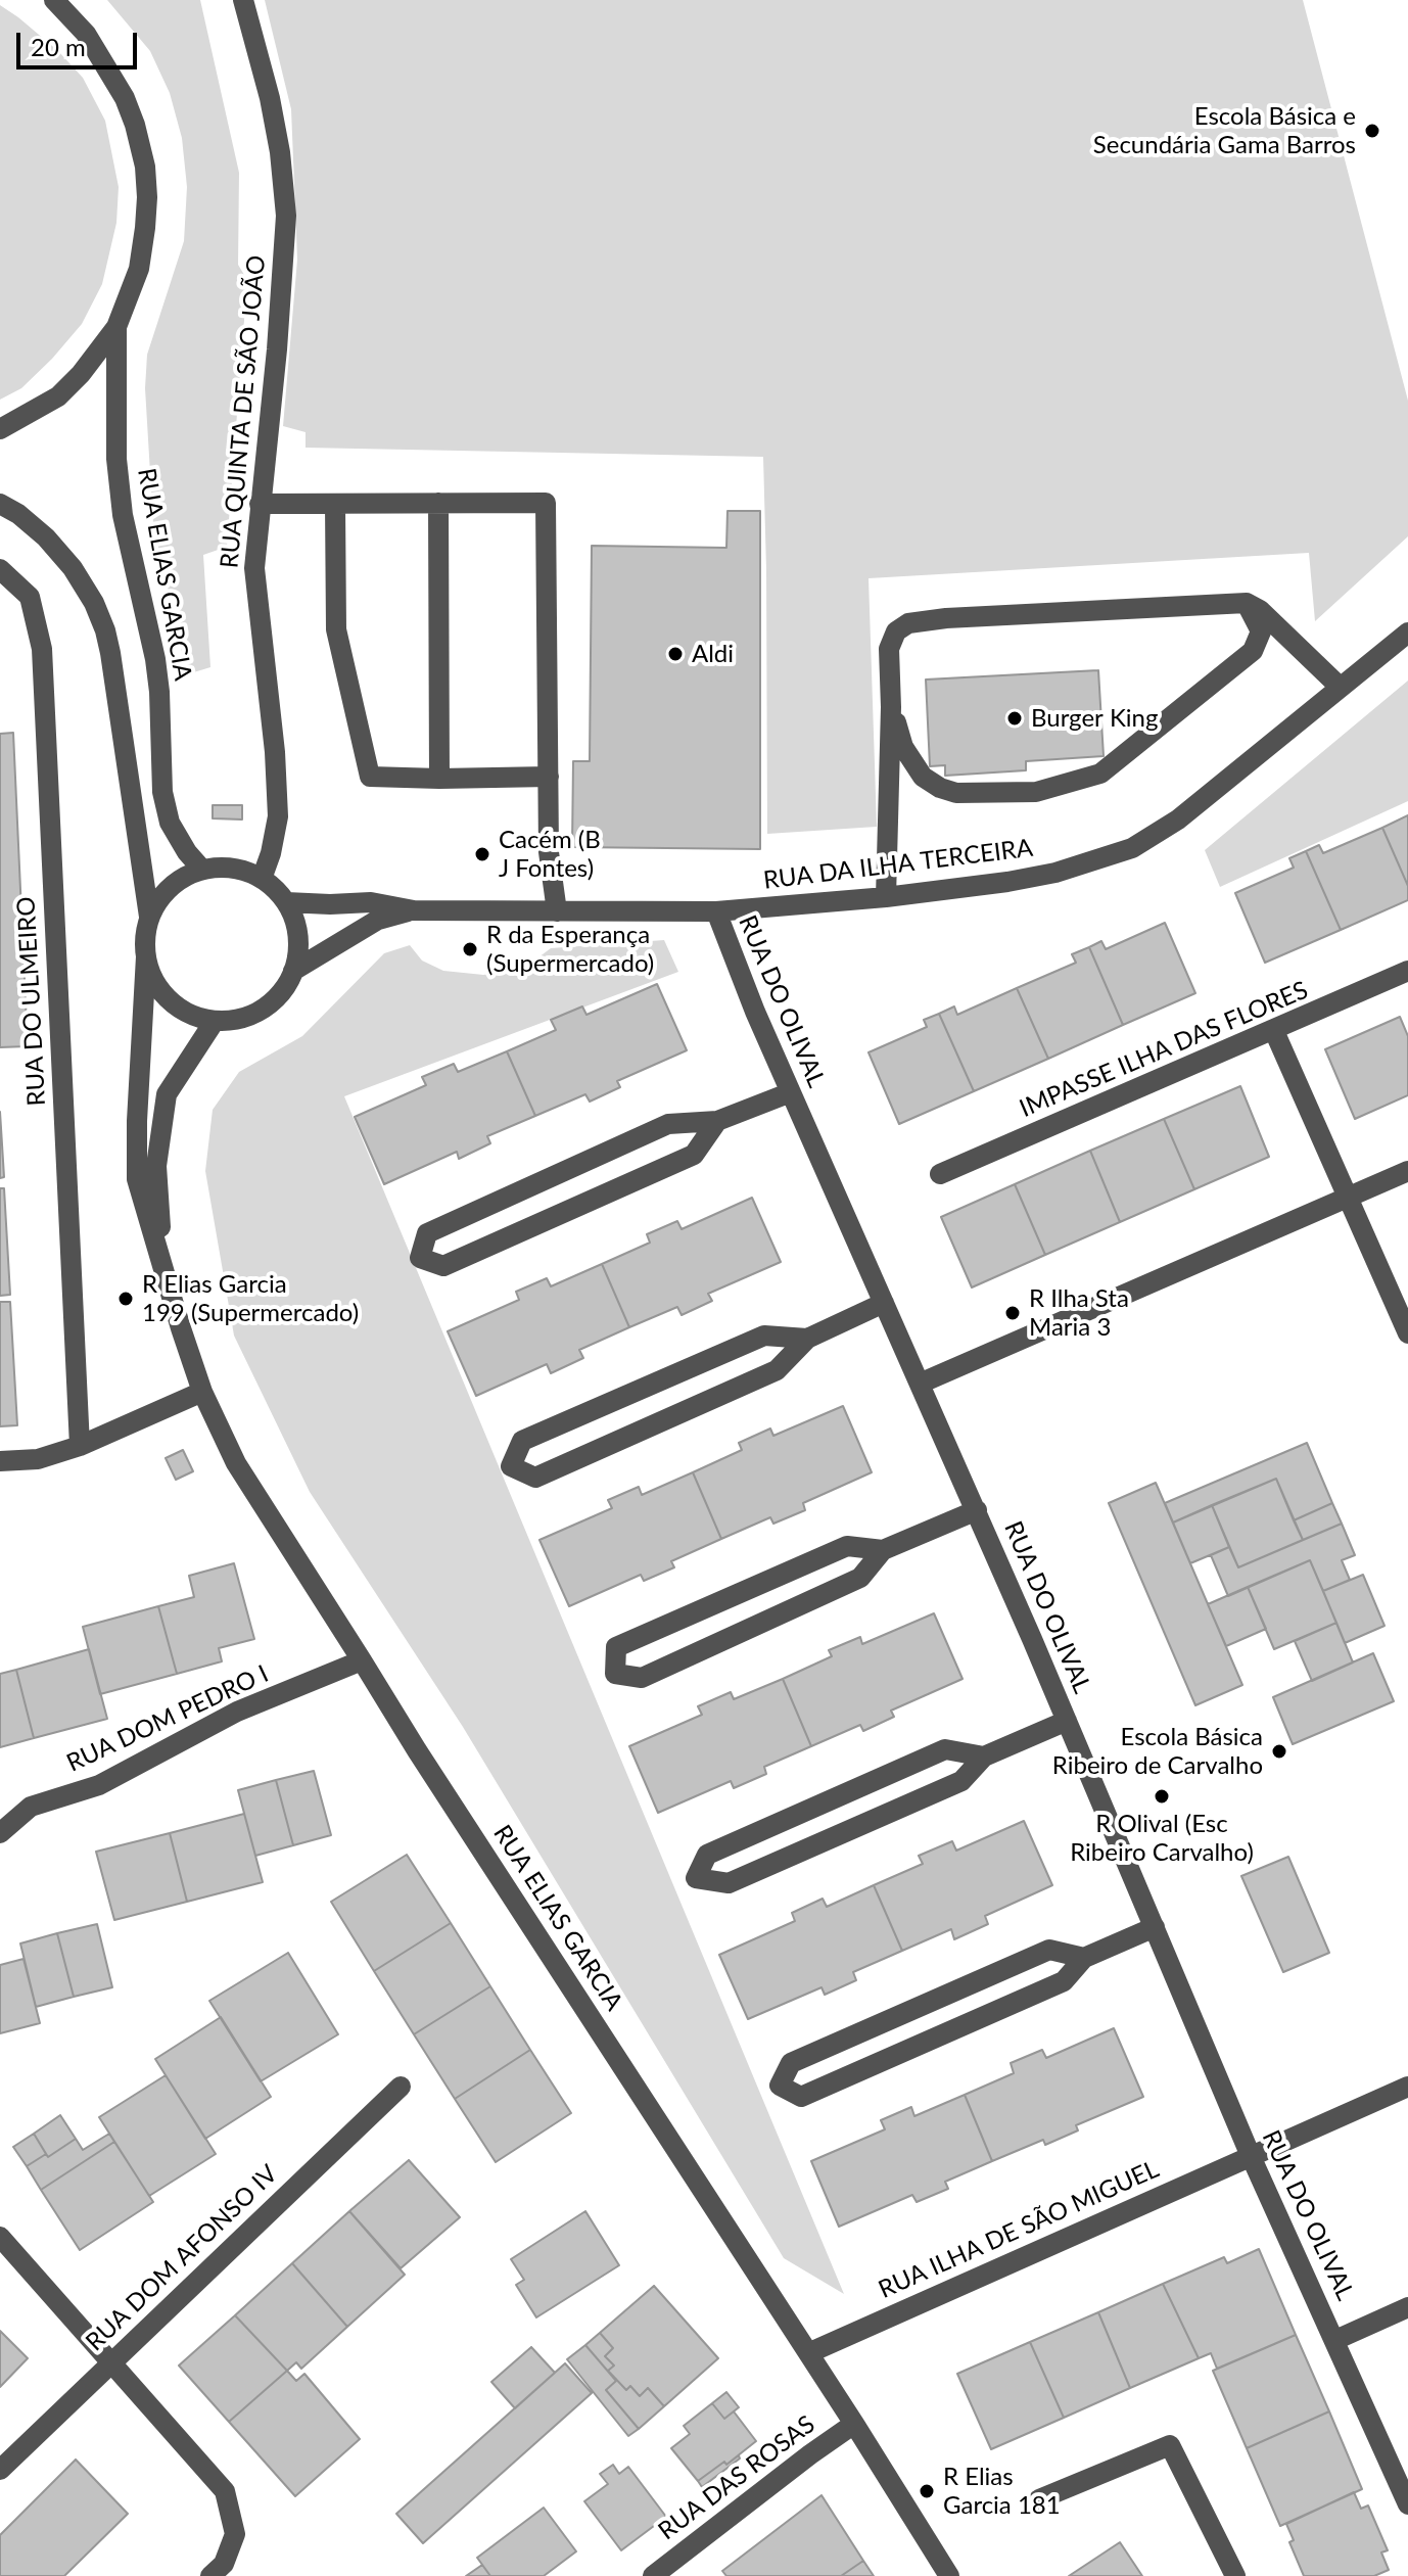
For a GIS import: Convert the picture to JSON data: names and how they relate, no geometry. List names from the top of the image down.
{
  "streets": {
    "street": [
      "RUA QUINTA DE SÃO JOÃO",
      "RUA ELIAS GARCIA",
      "RUA DA ILHA TERCEIRA",
      "RUA DO ULMEIRO",
      "RUA DO OLIVAL",
      "IMPASSE ILHA DAS FLORES",
      "RUA DOM PEDRO I",
      "RUA ILHA DE SÃO MIGUEL",
      "RUA DOM AFONSO IV",
      "RUA DAS ROSAS"
    ]
  },
  "crossings": [
    ["RUA QUINTA DE SÃO JOÃO", "RUA ELIAS GARCIA"],
    ["RUA QUINTA DE SÃO JOÃO", "RUA DA ILHA TERCEIRA"],
    ["RUA ELIAS GARCIA", "RUA DA ILHA TERCEIRA"],
    ["RUA ELIAS GARCIA", "RUA DOM PEDRO I"],
    ["RUA ELIAS GARCIA", "RUA ILHA DE SÃO MIGUEL"],
    ["RUA ELIAS GARCIA", "RUA DAS ROSAS"],
    ["RUA DA ILHA TERCEIRA", "RUA DO OLIVAL"],
    ["RUA DO OLIVAL", "RUA ILHA DE SÃO MIGUEL"]
  ],
  "places": [
    "Escola Básica e Secundária Gama Barros",
    "Aldi",
    "Burger King",
    "Cacém (B J Fontes)",
    "R da Esperança (Supermercado)",
    "R Elias Garcia 199 (Supermercado)",
    "R Ilha Sta Maria 3",
    "Escola Básica Ribeiro de Carvalho",
    "R Olival (Esc Ribeiro Carvalho)",
    "R Elias Garcia 181"
  ],
  "scale_bar": "20 m"
}
